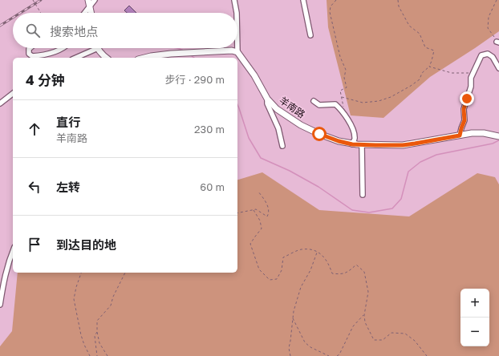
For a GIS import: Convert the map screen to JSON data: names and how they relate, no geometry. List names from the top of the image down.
{
  "streets": {
    "street": ["羊南路"]
  },
  "page": {
    "search": "搜索地点",
    "heading": ["4 分钟", "步行 · 290 m"],
    "list": [
      ["直行", "羊南路", "230 m"],
      ["左转", "60 m"],
      "到达目的地"
    ],
    "map_buttons": ["+", "−"]
  }
}
